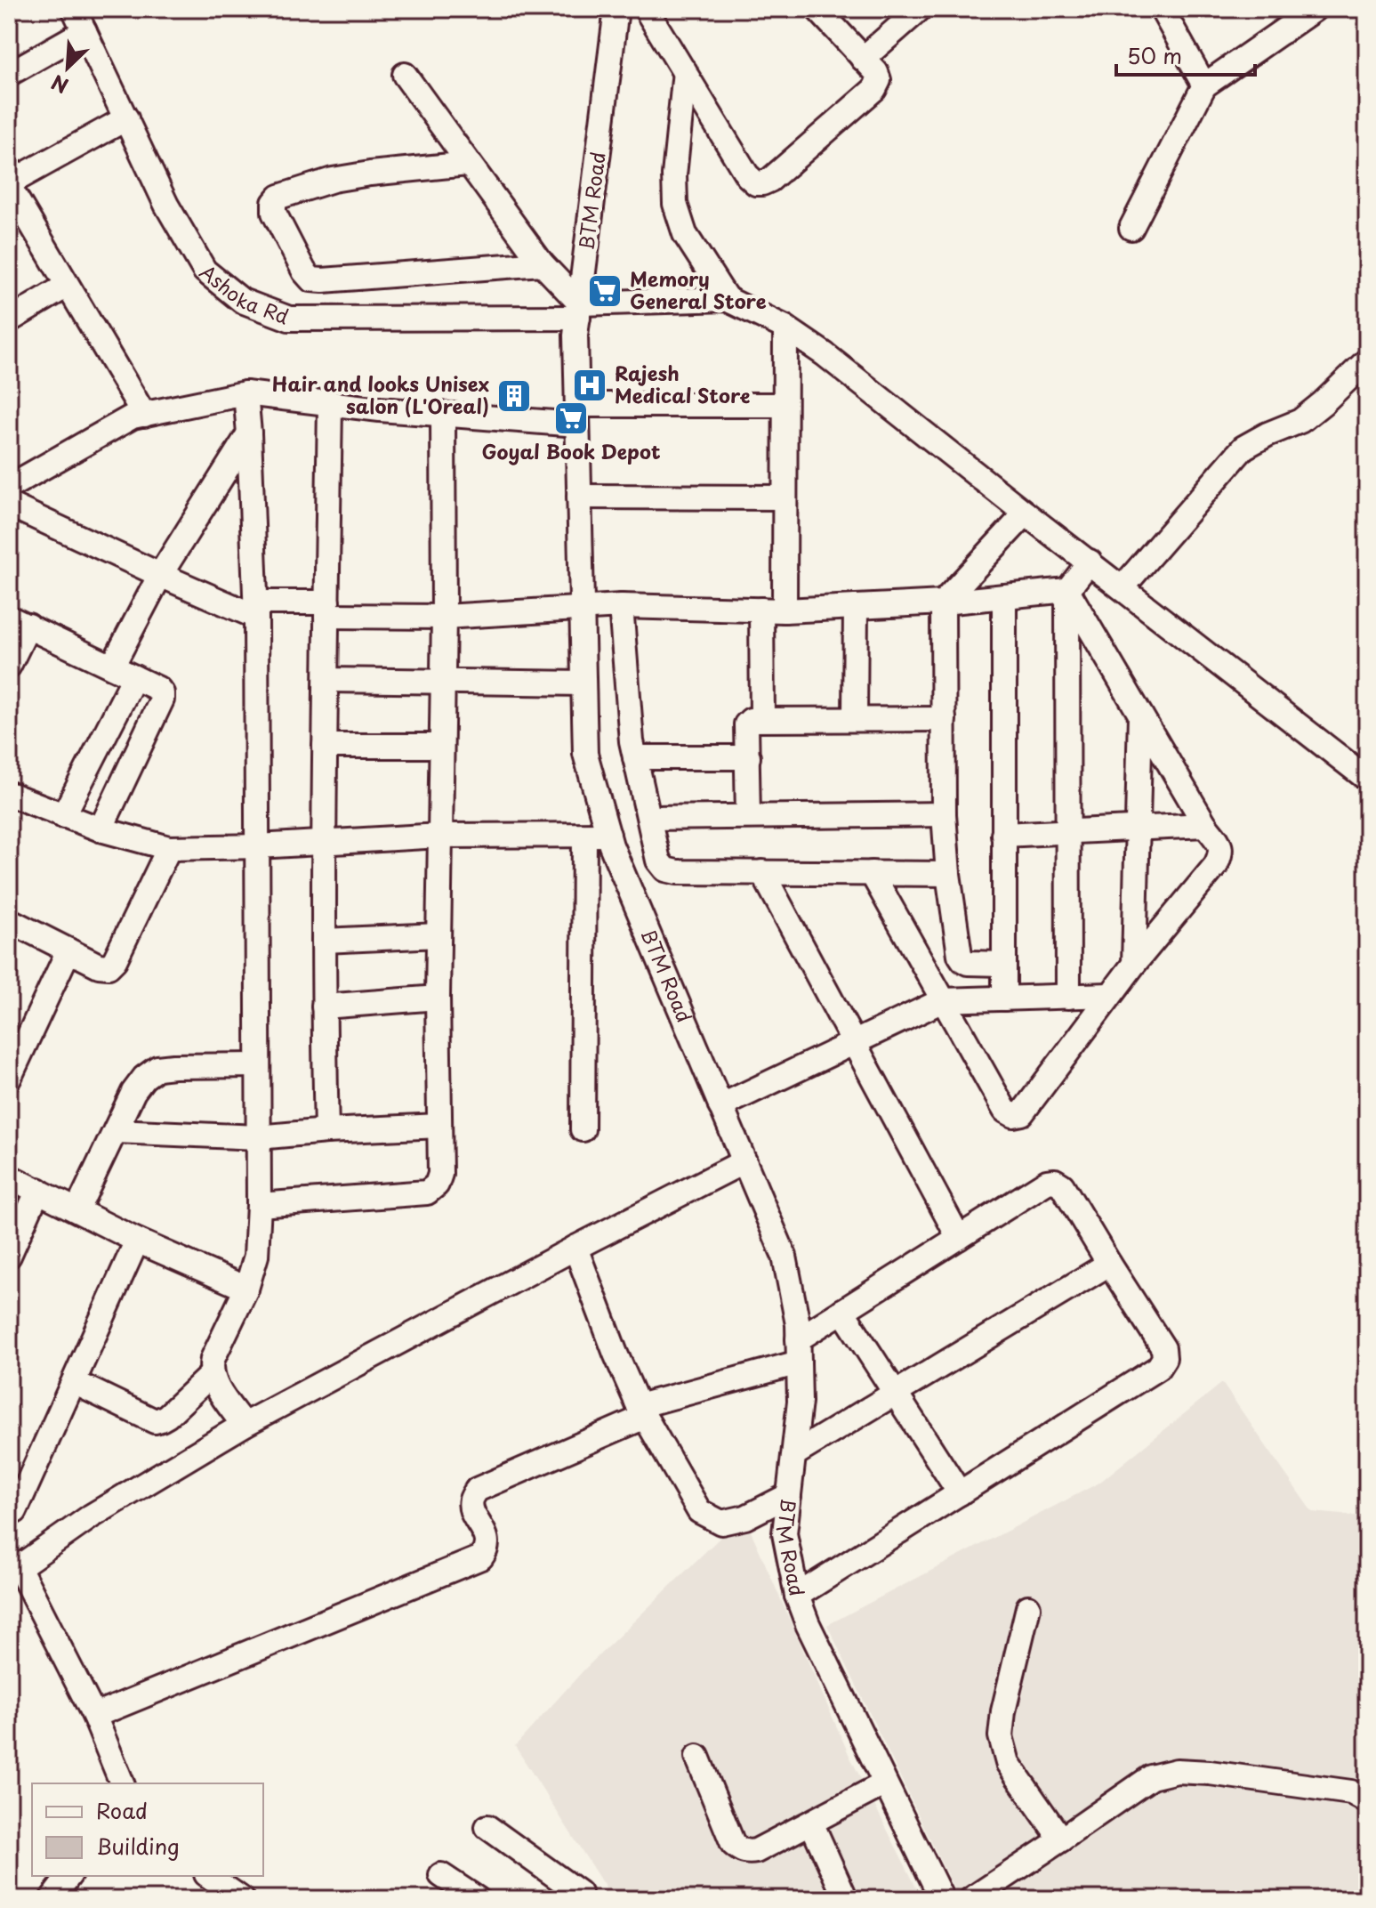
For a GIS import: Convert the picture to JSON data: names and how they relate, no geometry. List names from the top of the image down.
{
  "streets": {
    "street": ["BTM Road", "Ashoka Rd"]
  },
  "crossings": [
    ["BTM Road", "Ashoka Rd"]
  ],
  "places": {
    "supermarket": ["Memory General Store", "Goyal Book Depot"],
    "hospital": ["Rajesh Medical Store"],
    "building": ["Hair and looks Unisex salon (L'Oreal)"]
  },
  "legend": ["Road", "Building"],
  "scale_bar": "50 m",
  "north": "bottom left"
}
